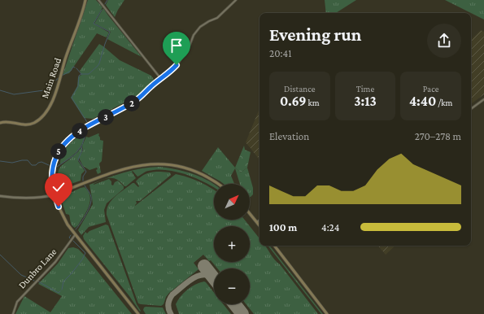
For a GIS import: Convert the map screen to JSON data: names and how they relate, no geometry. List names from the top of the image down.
{
  "streets": {
    "main road": ["Main Road"],
    "street": ["Dunbro Lane"]
  },
  "north": "top right",
  "page": {
    "heading": ["Evening run", "20:41"],
    "stats": [
      ["Distance", "0.69 km"],
      ["Time", "3:13"],
      ["Pace", "4:40 /km"]
    ],
    "pins": [
      "2",
      "3",
      "4",
      "5"
    ],
    "chart": ["Elevation", "270–278 m"],
    "map_buttons": ["+", "−"],
    "list": [
      {
        "name": "100 m",
        "note": "4:24"
      }
    ]
  }
}
